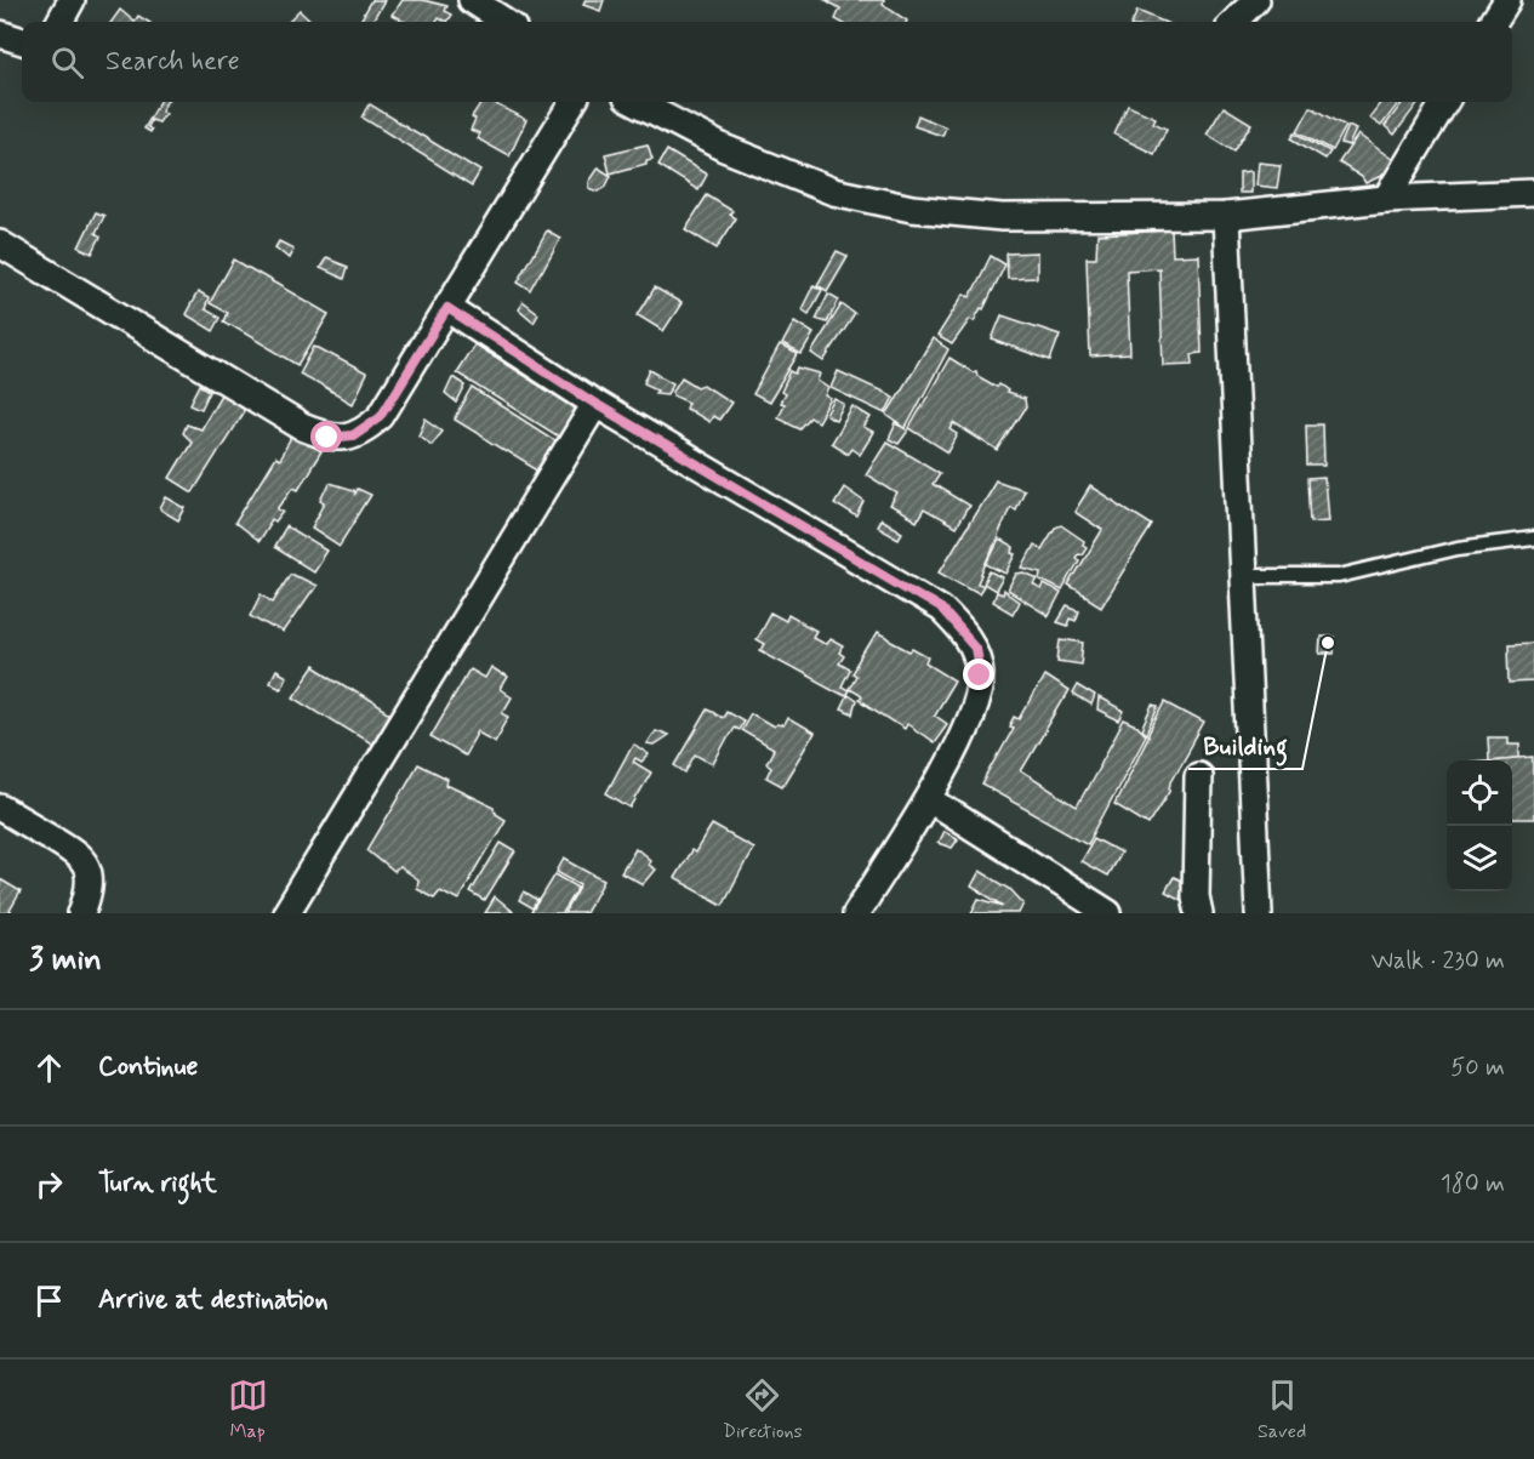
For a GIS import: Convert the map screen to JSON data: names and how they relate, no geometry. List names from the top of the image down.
{
  "places": ["Building"],
  "page": {
    "search": "Search here",
    "heading": ["3 min", "Walk · 230 m"],
    "list": [
      ["Continue", "50 m"],
      ["Turn right", "180 m"],
      "Arrive at destination"
    ],
    "nav": ["Map", "Directions", "Saved"]
  }
}
